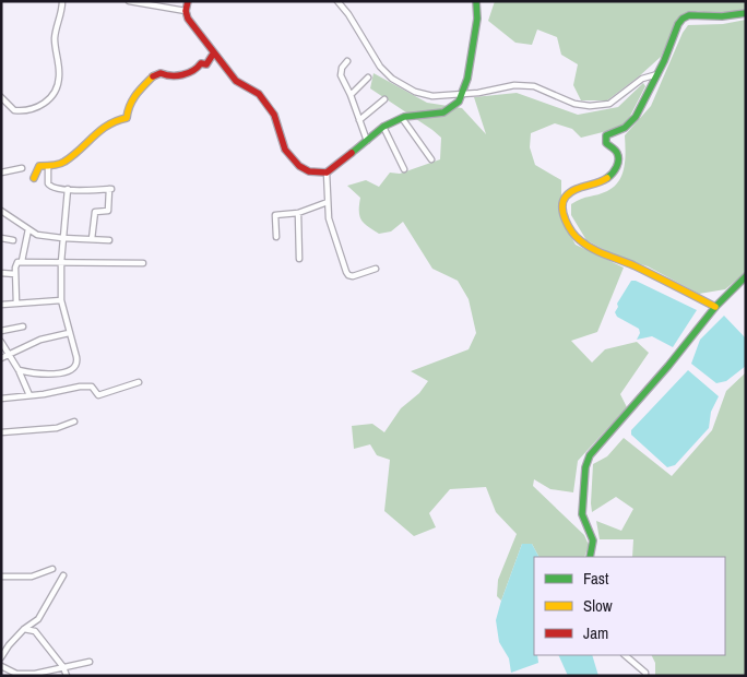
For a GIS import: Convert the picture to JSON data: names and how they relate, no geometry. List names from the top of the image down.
{
  "legend": ["Fast", "Slow", "Jam"]
}
